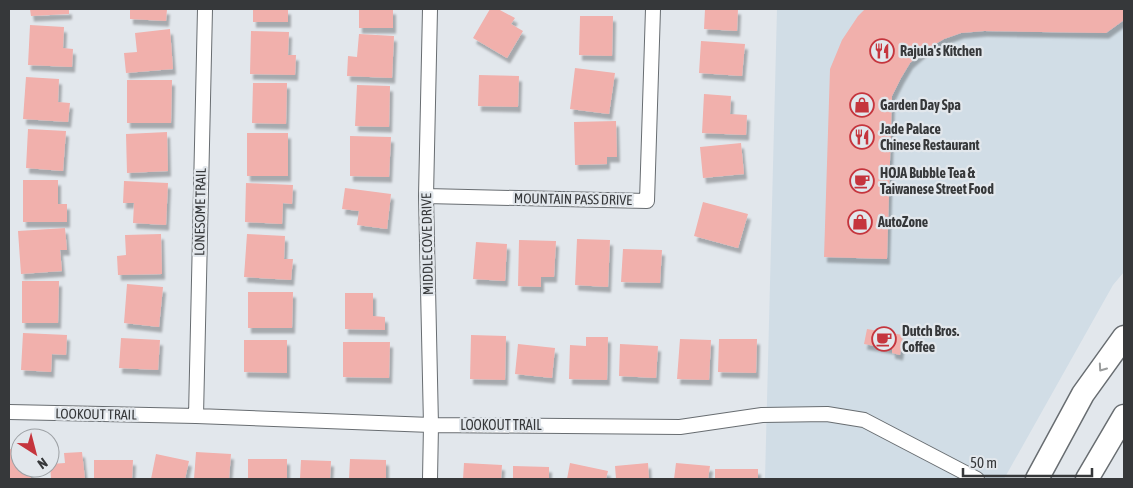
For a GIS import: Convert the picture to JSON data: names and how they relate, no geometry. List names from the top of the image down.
{
  "streets": {
    "street": [
      "MOUNTAIN PASS DRIVE",
      "LONESOME TRAIL",
      "MIDDLE COVE DRIVE",
      "LOOKOUT TRAIL"
    ]
  },
  "crossings": [
    ["MOUNTAIN PASS DRIVE", "MIDDLE COVE DRIVE"],
    ["LONESOME TRAIL", "LOOKOUT TRAIL"],
    ["MIDDLE COVE DRIVE", "LOOKOUT TRAIL"]
  ],
  "places": {
    "restaurant": ["Rajula's Kitchen", "Jade Palace Chinese Restaurant"],
    "shop": ["Garden Day Spa", "AutoZone"],
    "cafe": ["HOJA Bubble Tea & Taiwanese Street Food", "Dutch Bros. Coffee"]
  },
  "scale_bar": "50 m",
  "north": "bottom right"
}
